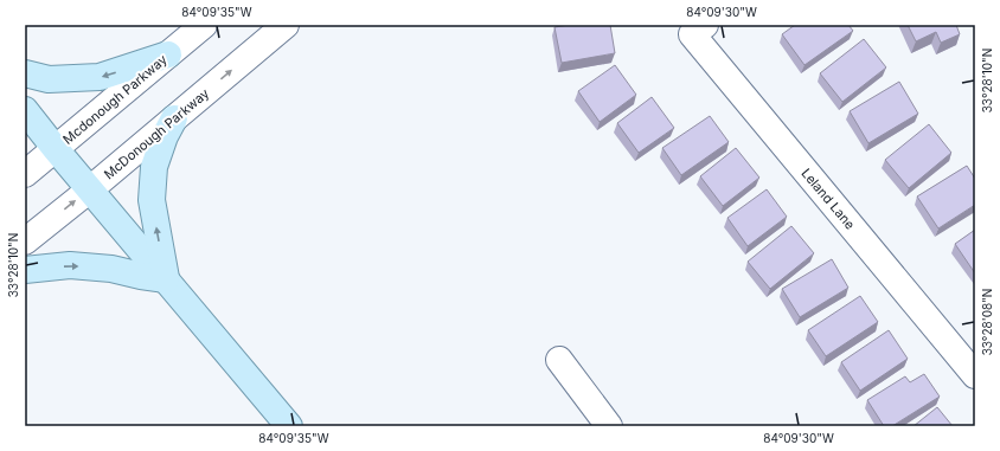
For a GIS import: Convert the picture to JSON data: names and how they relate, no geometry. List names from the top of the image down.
{
  "streets": {
    "street": ["Mcdonough Parkway", "McDonough Parkway", "Leland Lane"]
  },
  "one_way": ["McDonough Parkway"],
  "coordinates": [
    "84°09'35\"W",
    "84°09'30\"W",
    "33°28'10\"N",
    "33°28'08\"N"
  ]
}
